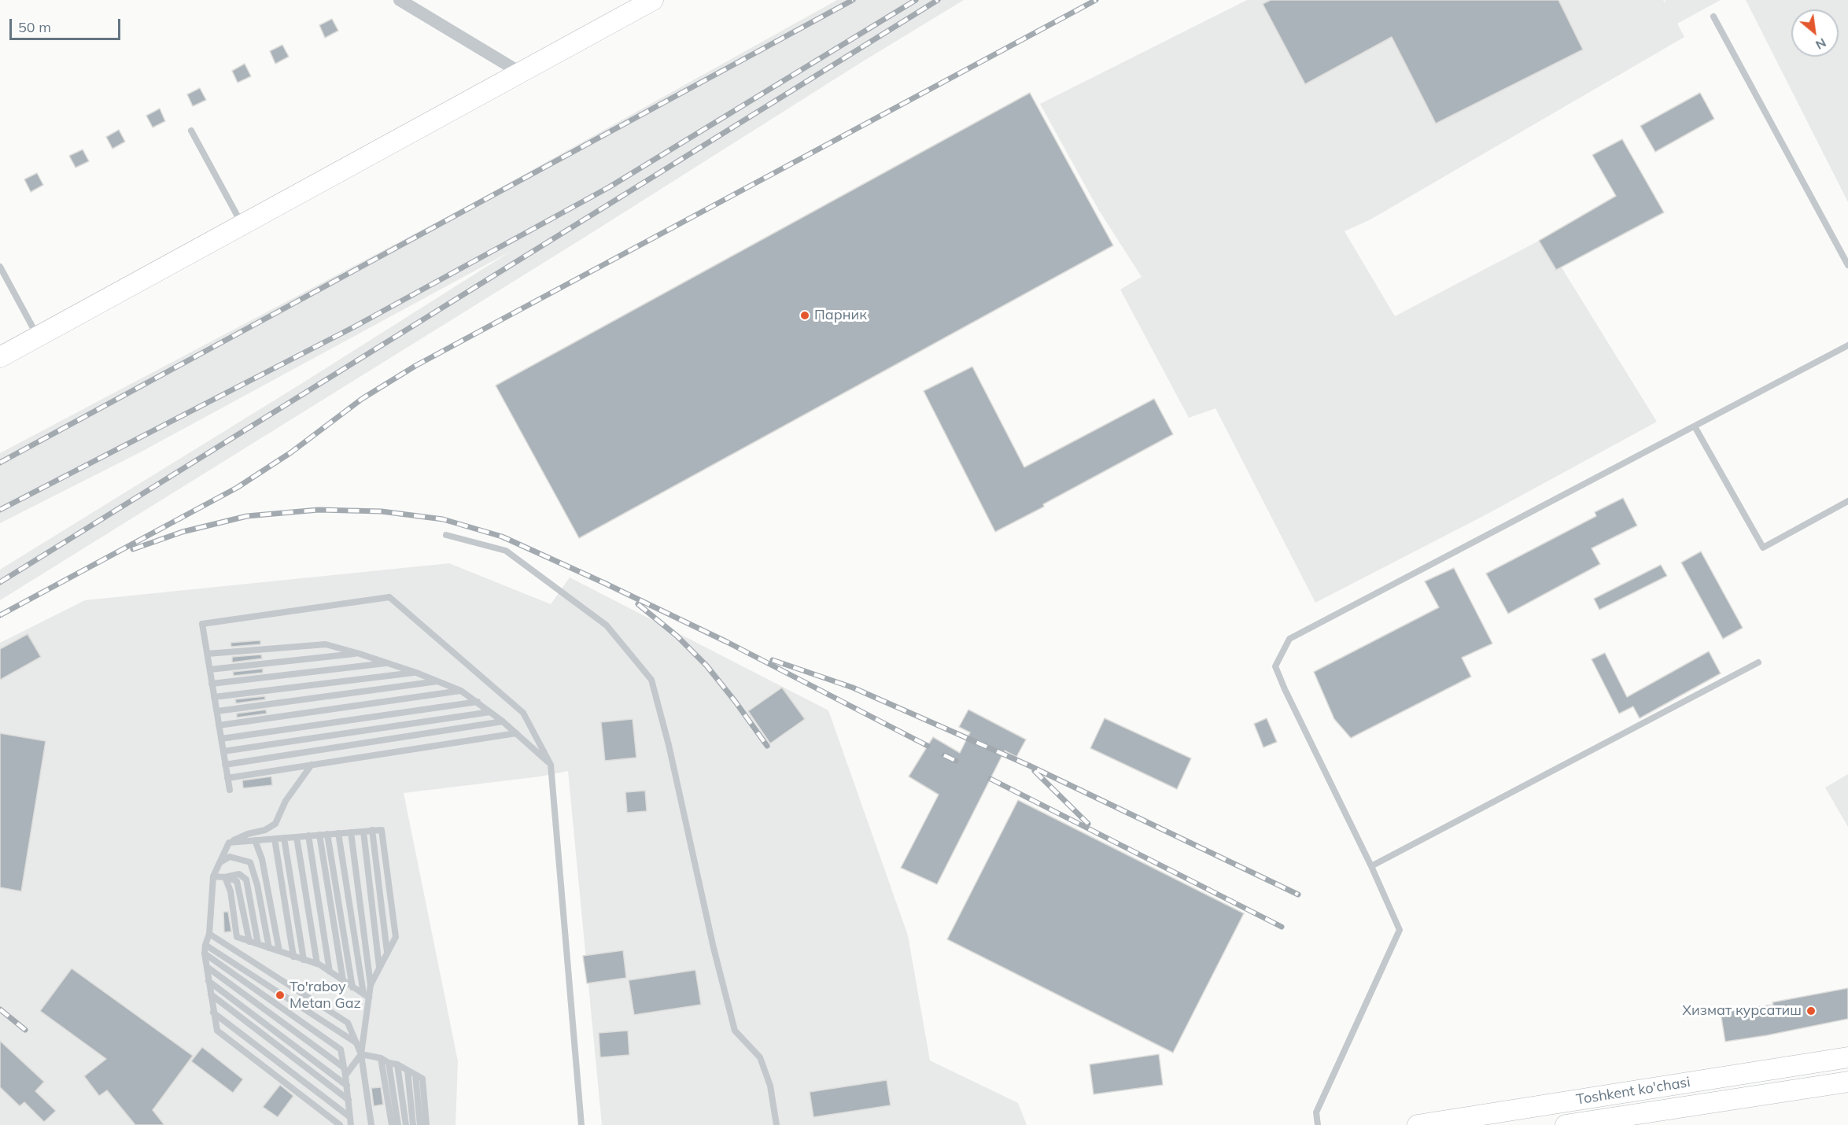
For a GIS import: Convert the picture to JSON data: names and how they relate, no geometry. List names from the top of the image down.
{
  "streets": {
    "main road": ["Toshkent ko'chasi"]
  },
  "places": ["Парник", "To'raboy Metan Gaz", "Хизмат курсатиш"],
  "scale_bar": "50 m",
  "north": "bottom right"
}
